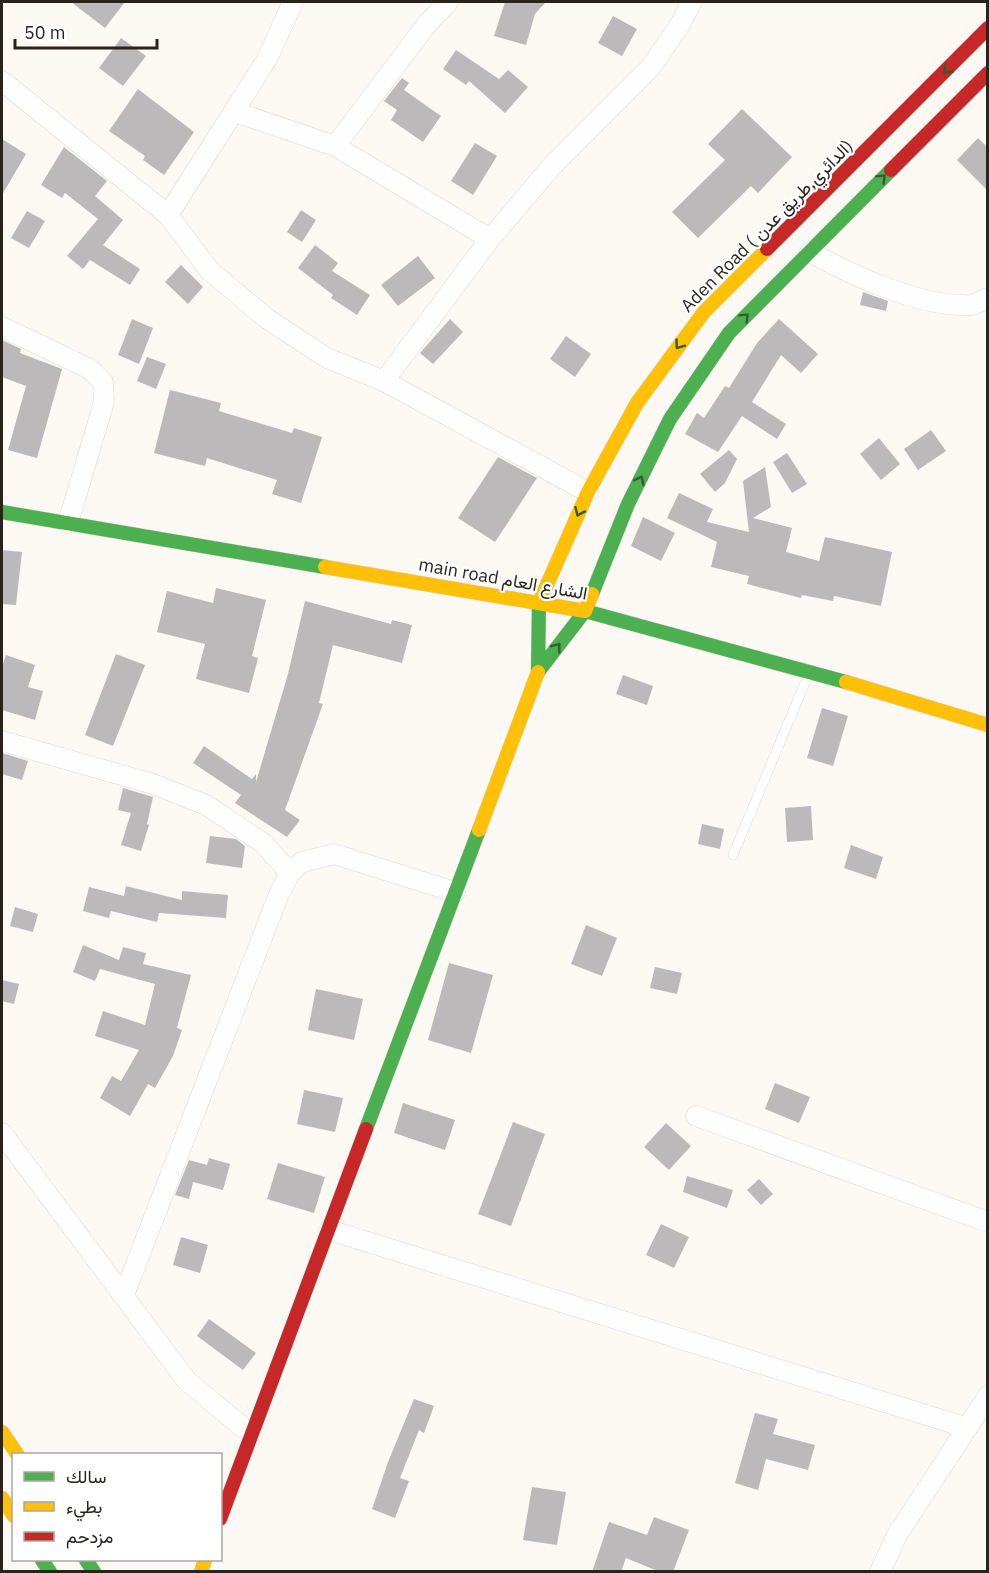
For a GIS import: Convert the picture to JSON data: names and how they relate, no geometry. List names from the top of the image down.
{
  "streets": {
    "main road": ["Aden Road ( الدائري,طريق عدن)", "main road الشارع العام"]
  },
  "crossings": [
    ["Aden Road ( الدائري,طريق عدن)", "main road الشارع العام"]
  ],
  "legend": ["سالك", "بطيء", "مزدحم"],
  "scale_bar": "50 m"
}
